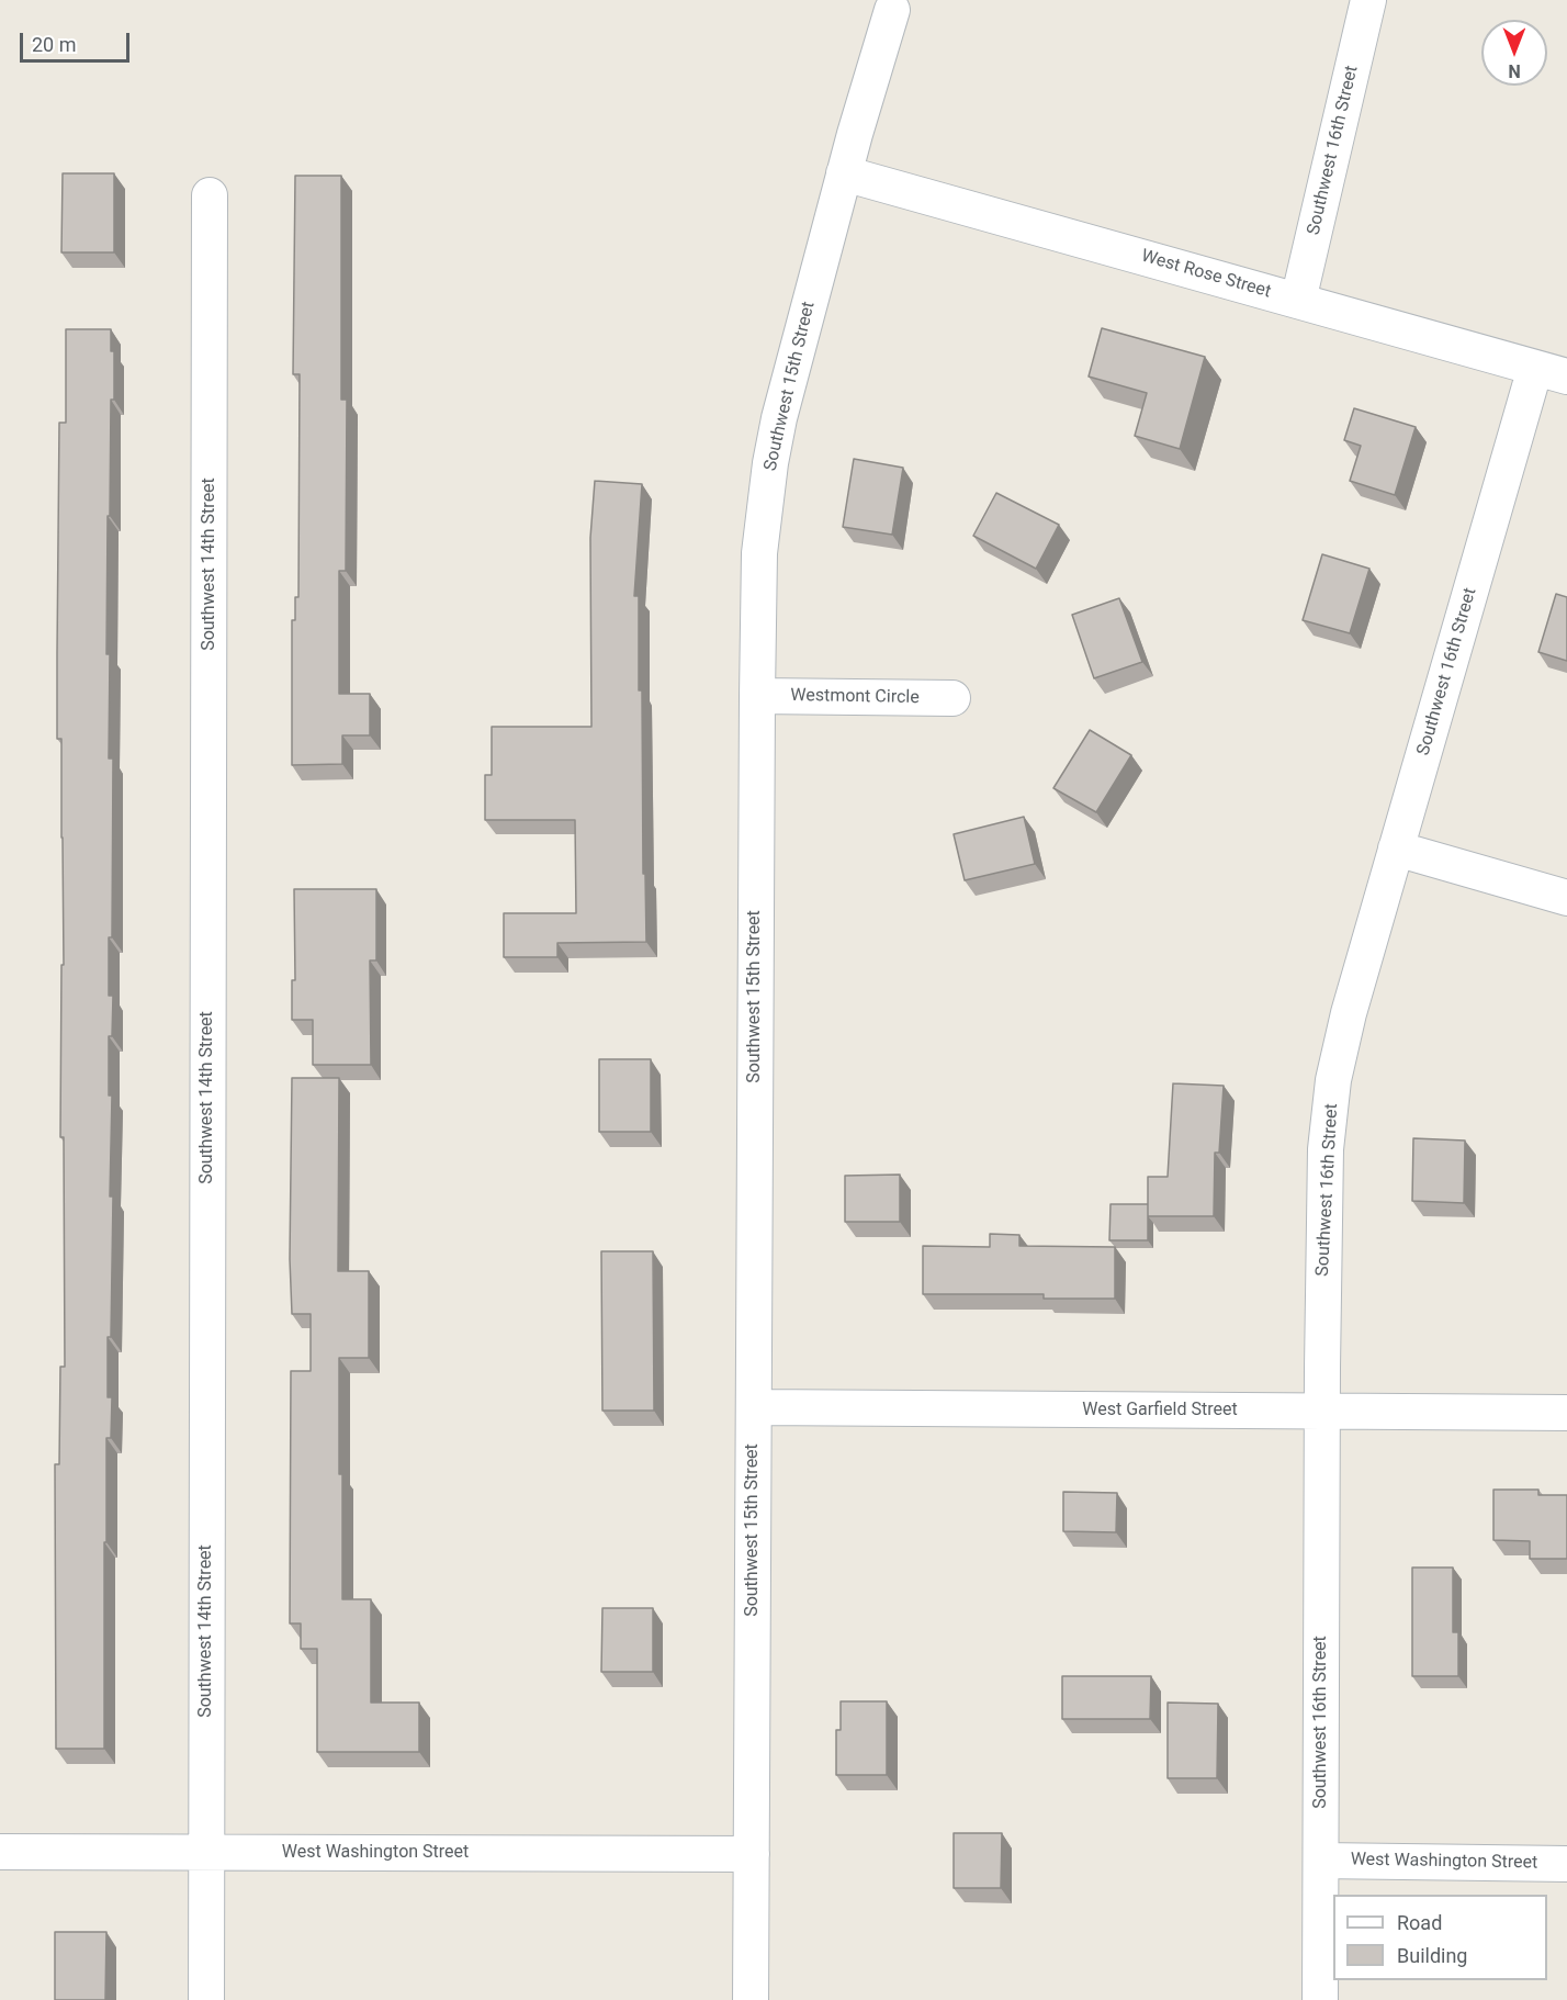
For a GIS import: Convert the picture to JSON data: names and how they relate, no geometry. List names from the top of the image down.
{
  "streets": {
    "street": [
      "Southwest 16th Street",
      "West Rose Street",
      "Southwest 15th Street",
      "Southwest 14th Street",
      "Westmont Circle",
      "West Garfield Street",
      "West Washington Street"
    ]
  },
  "crossings": [
    ["Southwest 16th Street", "West Rose Street"],
    ["Southwest 16th Street", "West Garfield Street"],
    ["Southwest 16th Street", "West Washington Street"],
    ["West Rose Street", "Southwest 15th Street"],
    ["Southwest 15th Street", "Westmont Circle"],
    ["Southwest 15th Street", "West Garfield Street"],
    ["Southwest 15th Street", "West Washington Street"],
    ["Southwest 14th Street", "West Washington Street"]
  ],
  "legend": ["Road", "Building"],
  "scale_bar": "20 m",
  "north": "bottom"
}
